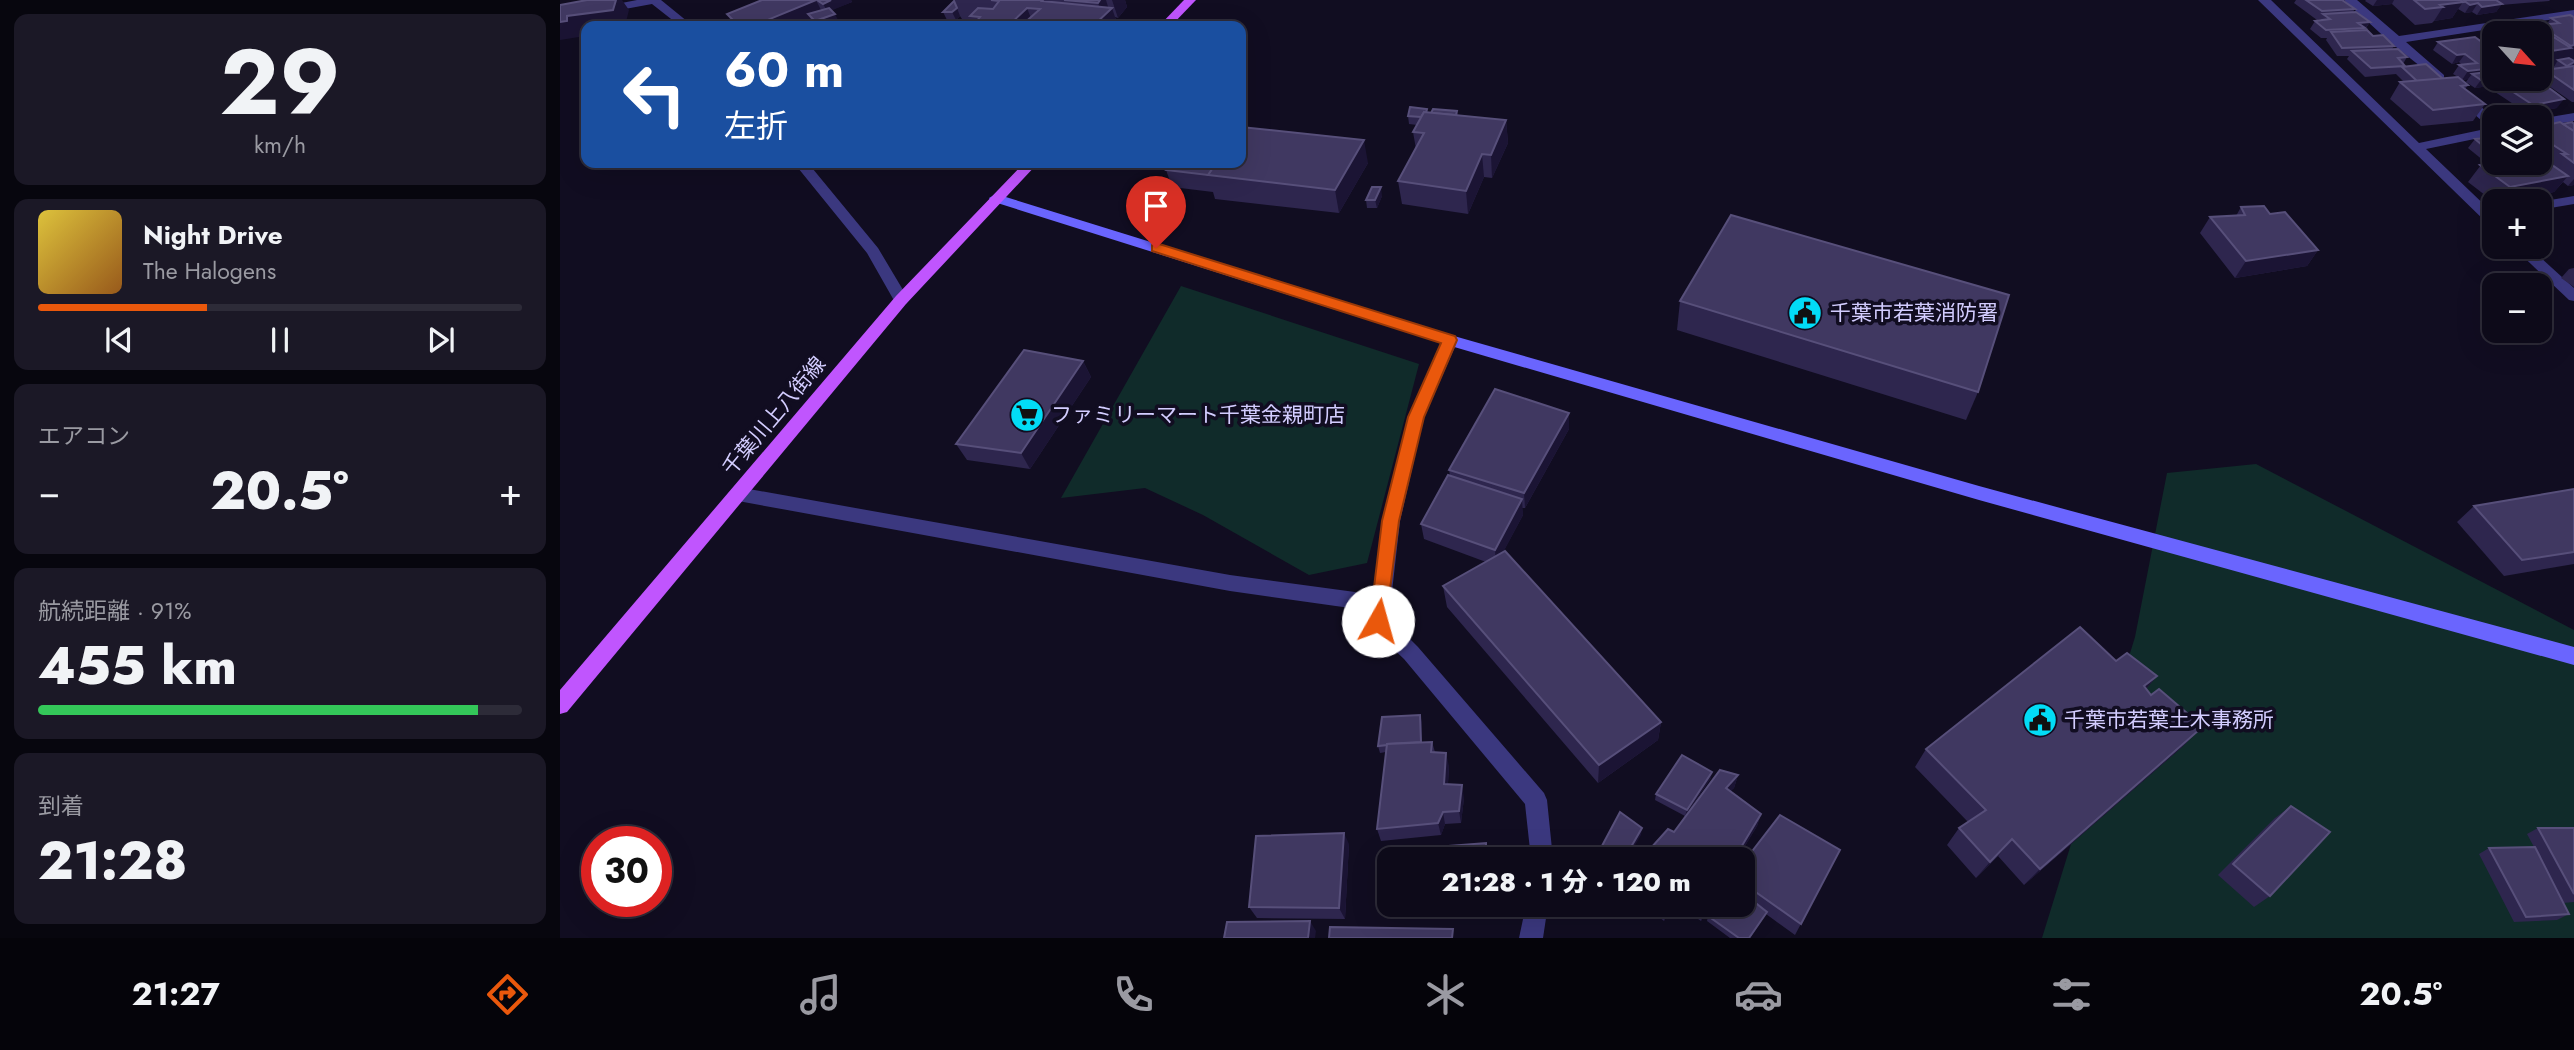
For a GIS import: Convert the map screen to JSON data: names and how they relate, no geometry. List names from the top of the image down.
{
  "streets": {
    "main road": ["千葉川上八街線"]
  },
  "places": {
    "public building": ["千葉市若葉消防署", "千葉市若葉土木事務所"],
    "supermarket": ["ファミリーマート千葉金親町店"]
  },
  "north": "bottom right",
  "page": {
    "tile": [
      ["29", "km/h"],
      "エアコン",
      ["航続距離 · 91%", "455 km"],
      ["到着", "21:28"]
    ],
    "map_buttons": ["+", "−"],
    "turn": ["60 m", "左折"],
    "song": ["Night Drive", "The Halogens"],
    "heat": ["−", "20.5°", "+"],
    "limit": "30",
    "trip": "21:28 · 1 分 · 120 m",
    "tabs": ["21:27", "20.5°"]
  }
}
